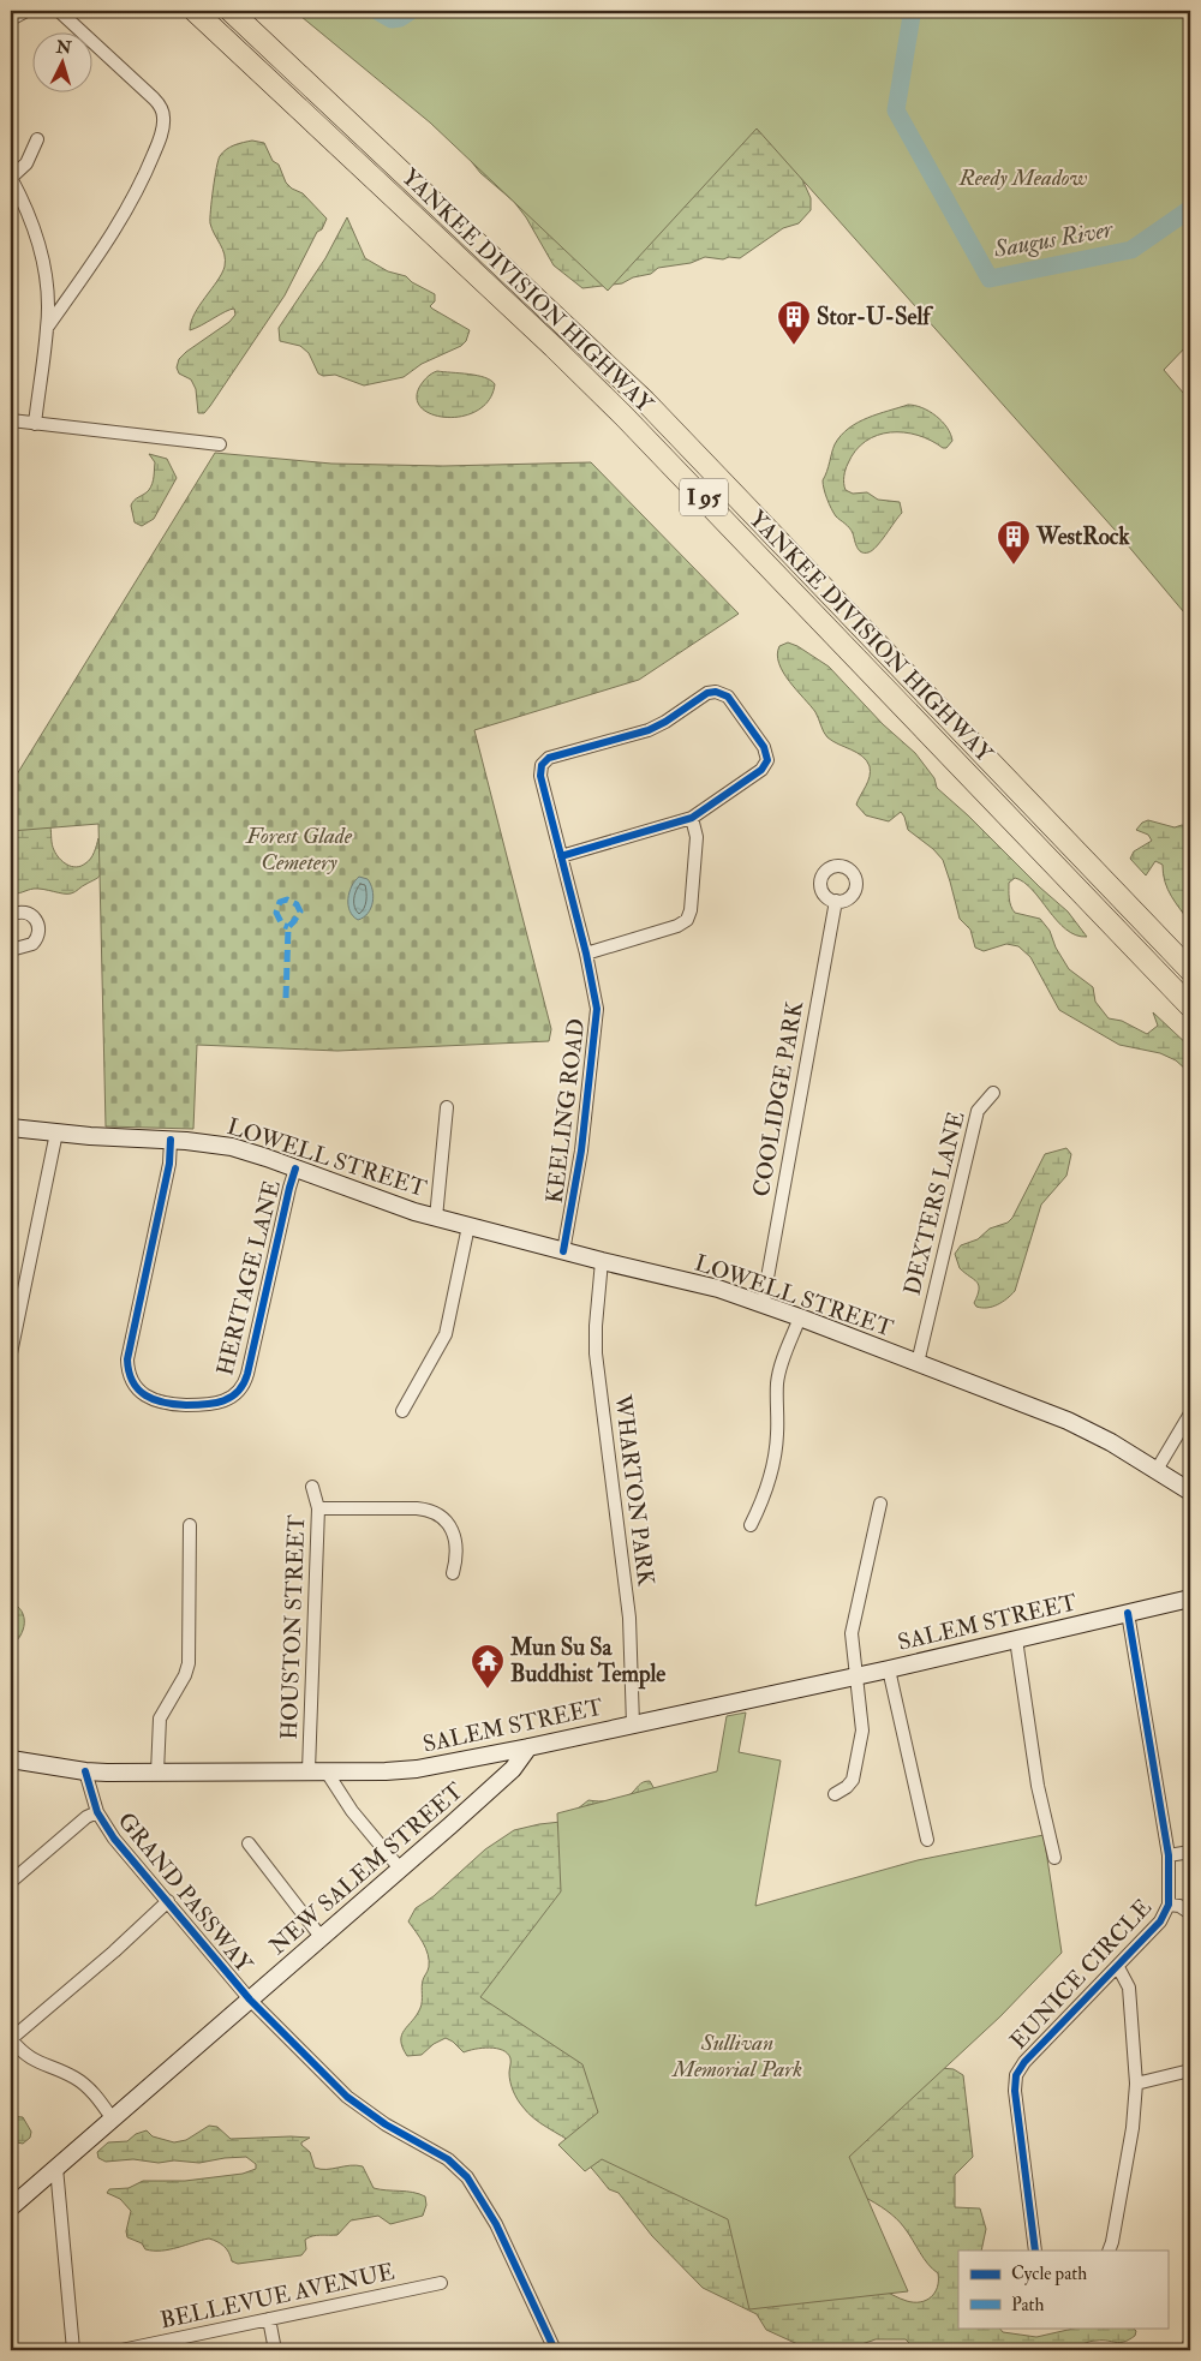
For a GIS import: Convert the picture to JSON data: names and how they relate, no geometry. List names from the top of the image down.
{
  "streets": {
    "highway": ["YANKEE DIVISION HIGHWAY", "I 95"],
    "main road": ["LOWELL STREET", "SALEM STREET", "NEW SALEM STREET"],
    "street": [
      "COOLIDGE PARK",
      "KEELING ROAD",
      "DEXTERS LANE",
      "HERITAGE LANE",
      "WHARTON PARK",
      "HOUSTON STREET",
      "GRAND PASSWAY",
      "EUNICE CIRCLE",
      "BELLEVUE AVENUE"
    ]
  },
  "crossings": [
    ["COOLIDGE PARK", "LOWELL STREET"],
    ["KEELING ROAD", "LOWELL STREET"],
    ["LOWELL STREET", "DEXTERS LANE"],
    ["LOWELL STREET", "HERITAGE LANE"],
    ["LOWELL STREET", "WHARTON PARK"],
    ["WHARTON PARK", "SALEM STREET"],
    ["SALEM STREET", "HOUSTON STREET"],
    ["SALEM STREET", "NEW SALEM STREET"],
    ["SALEM STREET", "GRAND PASSWAY"],
    ["SALEM STREET", "EUNICE CIRCLE"],
    ["NEW SALEM STREET", "GRAND PASSWAY"]
  ],
  "water": ["Saugus River"],
  "parks": ["Reedy Meadow", "Forest Glade Cemetery", "Sullivan Memorial Park"],
  "places": {
    "building": ["Stor-U-Self", "WestRock"],
    "temple": ["Mun Su Sa Buddhist Temple"]
  },
  "legend": ["Cycle path", "Path"],
  "north": "top"
}
